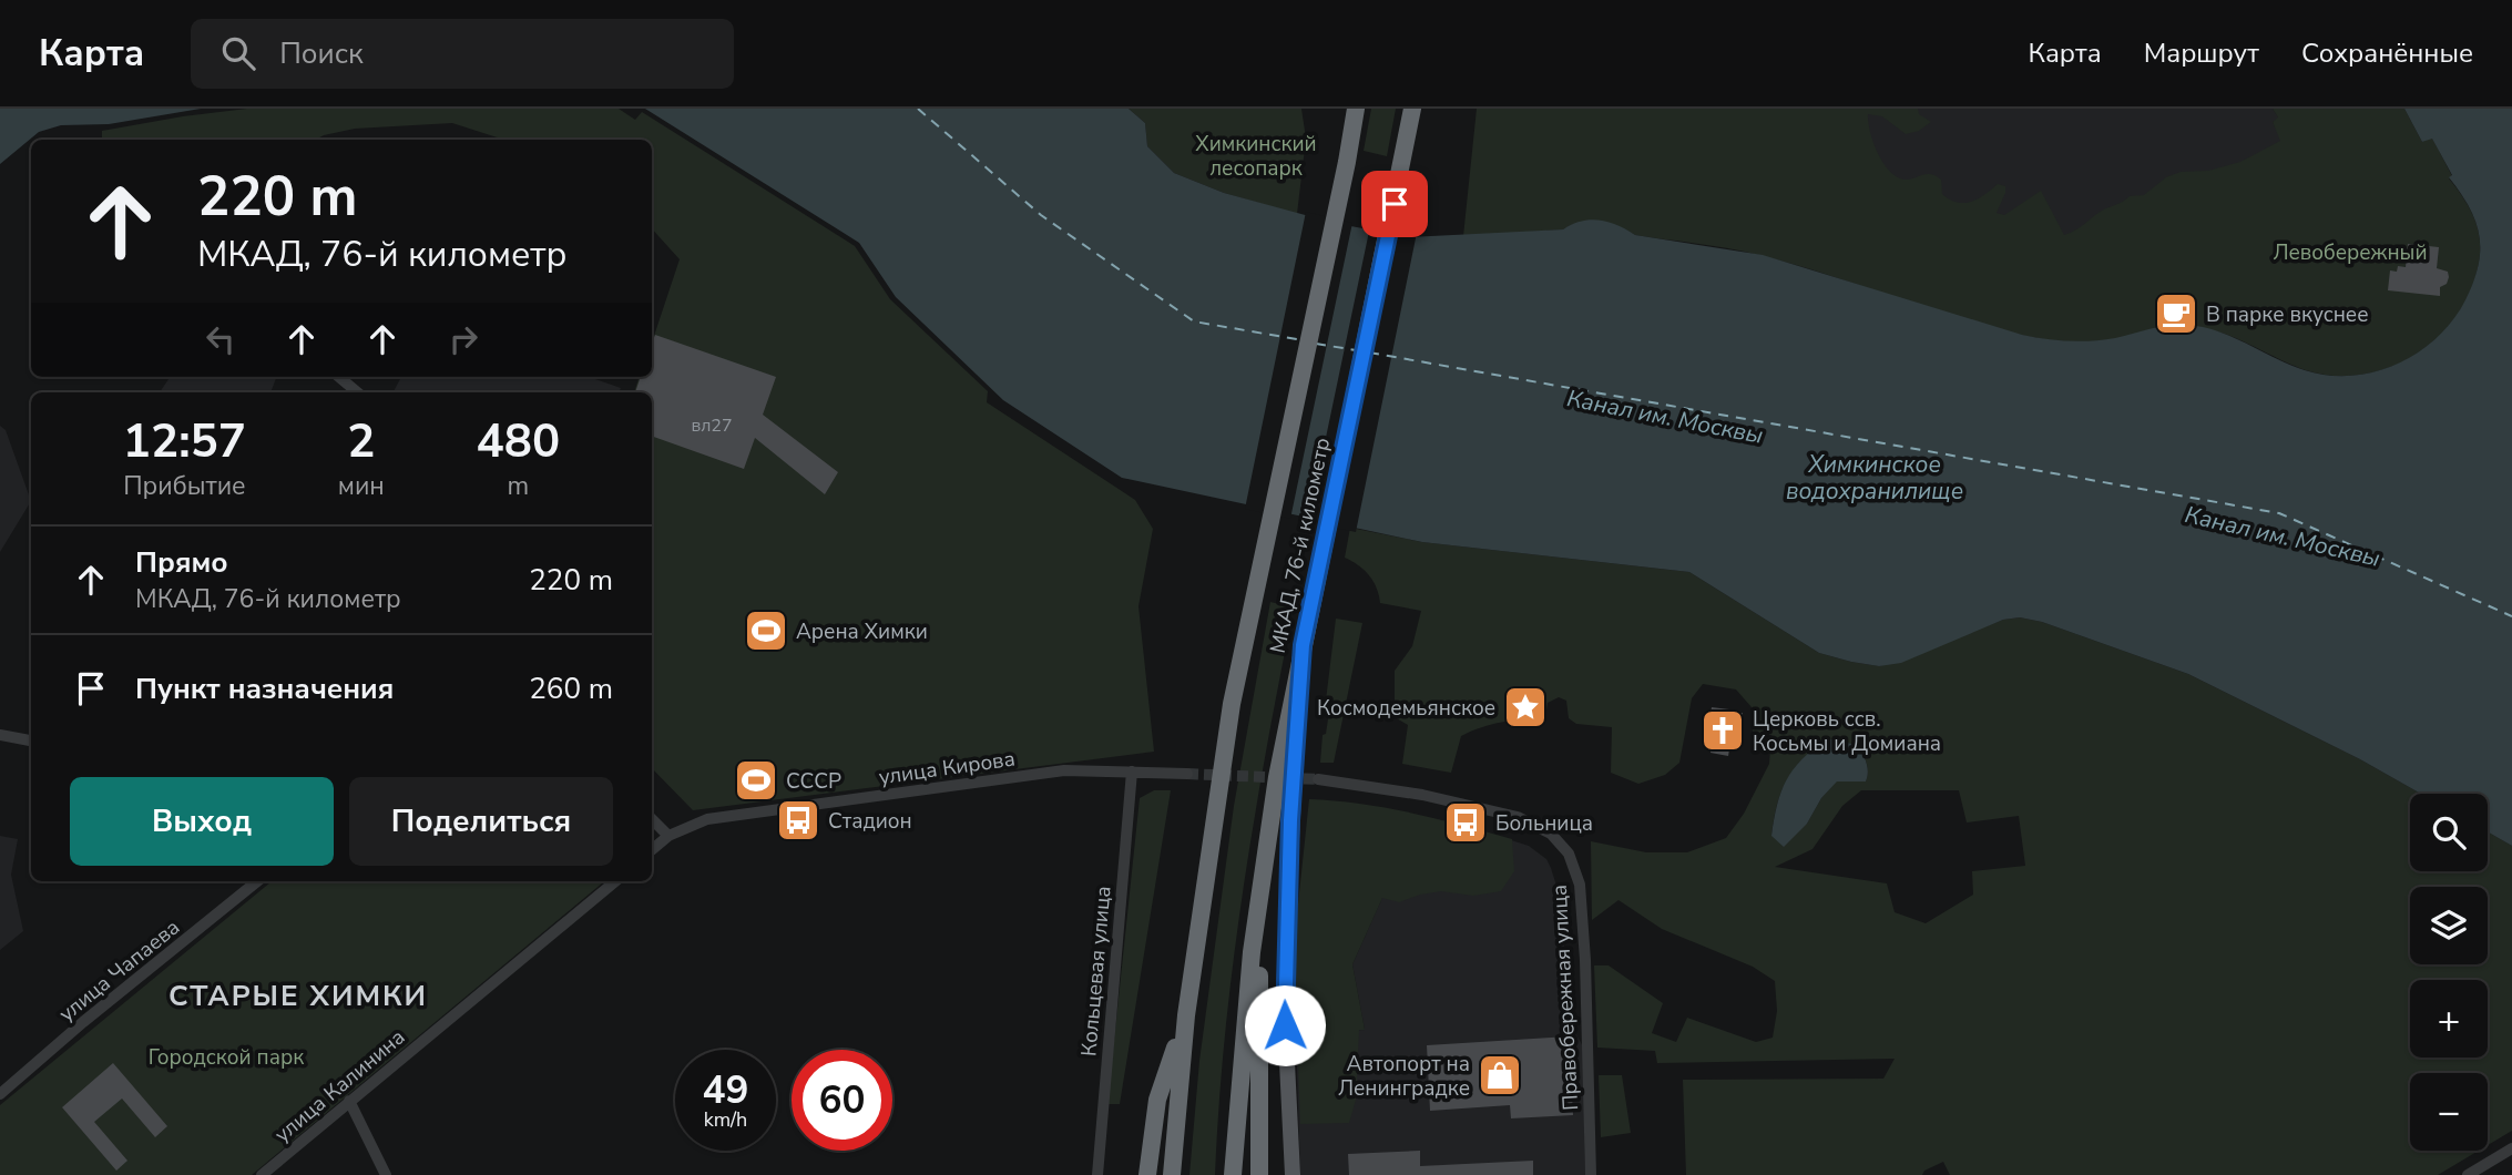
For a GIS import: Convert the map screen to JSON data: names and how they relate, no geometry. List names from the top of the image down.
{
  "streets": {
    "highway": ["МКАД, 76-й километр"],
    "street": [
      "улица Кирова",
      "улица Чапаева",
      "Кольцевая улица",
      "Правобережная улица",
      "улица Калинина"
    ]
  },
  "crossings": [
    ["улица Кирова", "Кольцевая улица"]
  ],
  "districts": ["СТАРЫЕ ХИМКИ"],
  "water": ["Канал им. Москвы", "Химкинское водохранилище"],
  "parks": ["Химкинский лесопарк", "Левобережный", "Городской парк"],
  "places": {
    "cafe": ["В парке вкуснее"],
    "sports": ["Арена Химки", "СССР"],
    "place": ["Космодемьянское"],
    "church": ["Церковь ссв. Косьмы и Домиана"],
    "bus stop": ["Стадион", "Больница"],
    "shop": ["Автопорт на Ленинградке"]
  },
  "house_numbers": ["вл27"],
  "page": {
    "header": "Карта",
    "search": "Поиск",
    "nav": ["Карта", "Маршрут", "Сохранённые"],
    "turn": ["220 m", "МКАД, 76-й километр"],
    "eta": [
      "12:57",
      "Прибытие",
      "2",
      "мин",
      "480",
      "m"
    ],
    "list": [
      {
        "name": "Прямо",
        "note": "МКАД, 76-й километр",
        "value": "220 m"
      },
      {
        "name": "Пункт назначения",
        "value": "260 m"
      }
    ],
    "buttons": ["Выход", "Поделиться"],
    "map_buttons": ["+", "−"],
    "speed": "49 km/h",
    "limit": "60"
  }
}
